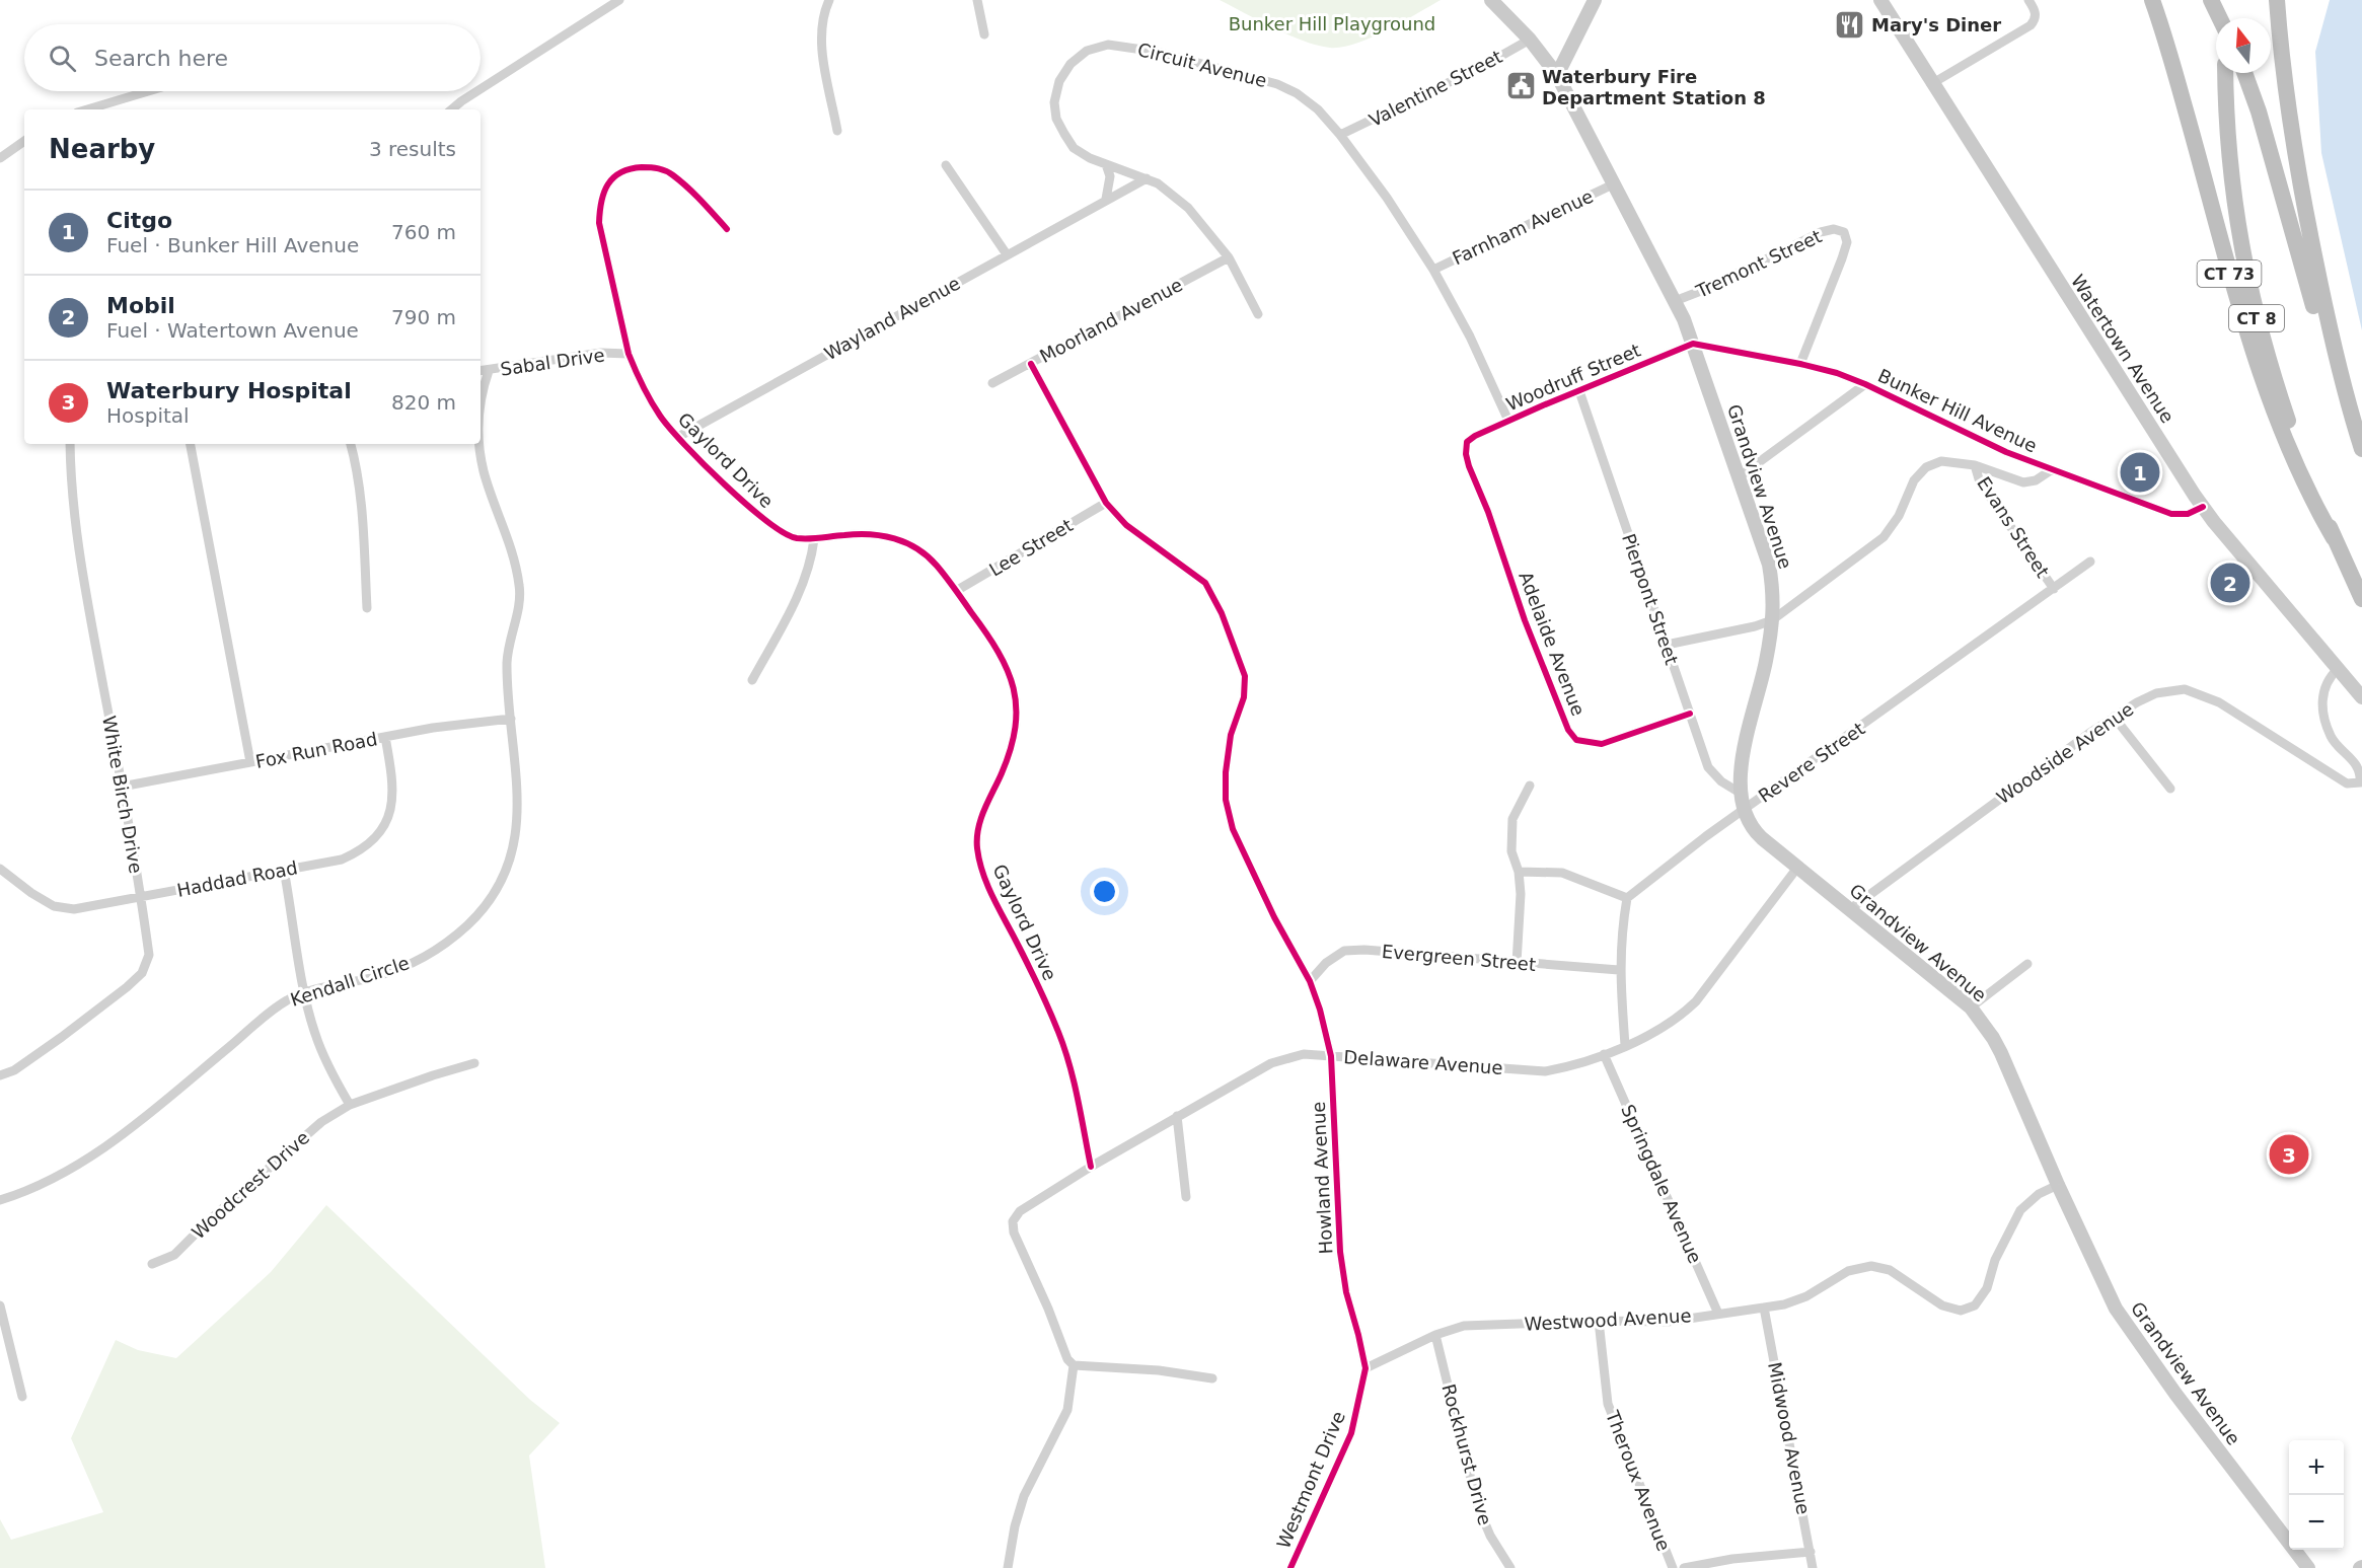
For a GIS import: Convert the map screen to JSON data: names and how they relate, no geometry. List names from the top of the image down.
{
  "streets": {
    "highway": ["CT 73", "CT 8"],
    "main road": ["Watertown Avenue", "Grandview Avenue"],
    "street": [
      "Circuit Avenue",
      "Valentine Street",
      "Farnham Avenue",
      "Tremont Street",
      "Wayland Avenue",
      "Moorland Avenue",
      "Sabal Drive",
      "Woodruff Street",
      "Bunker Hill Avenue",
      "Gaylord Drive",
      "Evans Street",
      "Lee Street",
      "Pierpont Street",
      "Adelaide Avenue",
      "Fox Run Road",
      "Woodside Avenue",
      "Revere Street",
      "White Birch Drive",
      "Haddad Road",
      "Evergreen Street",
      "Kendall Circle",
      "Delaware Avenue",
      "Howland Avenue",
      "Springdale Avenue",
      "Woodcrest Drive",
      "Westwood Avenue",
      "Midwood Avenue",
      "Rockhurst Drive",
      "Westmont Drive",
      "Theroux Avenue"
    ]
  },
  "crossings": [
    ["Circuit Avenue", "Valentine Street"],
    ["Circuit Avenue", "Farnham Avenue"],
    ["Circuit Avenue", "Wayland Avenue"],
    ["Circuit Avenue", "Moorland Avenue"],
    ["Circuit Avenue", "Woodruff Street"],
    ["Tremont Street", "Bunker Hill Avenue"],
    ["CT 73", "CT 8"],
    ["Wayland Avenue", "Gaylord Drive"],
    ["Moorland Avenue", "Howland Avenue"],
    ["Watertown Avenue", "Bunker Hill Avenue"],
    ["Watertown Avenue", "Woodside Avenue"],
    ["Sabal Drive", "Gaylord Drive"],
    ["Sabal Drive", "Kendall Circle"],
    ["Woodruff Street", "Bunker Hill Avenue"],
    ["Woodruff Street", "Grandview Avenue"],
    ["Woodruff Street", "Pierpont Street"],
    ["Woodruff Street", "Adelaide Avenue"],
    ["Bunker Hill Avenue", "Grandview Avenue"],
    ["Gaylord Drive", "Lee Street"],
    ["Gaylord Drive", "Delaware Avenue"],
    ["Grandview Avenue", "Pierpont Street"],
    ["Grandview Avenue", "Woodside Avenue"],
    ["Grandview Avenue", "Revere Street"],
    ["Grandview Avenue", "Delaware Avenue"],
    ["Grandview Avenue", "Westwood Avenue"],
    ["Evans Street", "Revere Street"],
    ["Lee Street", "Howland Avenue"],
    ["Pierpont Street", "Adelaide Avenue"],
    ["Fox Run Road", "White Birch Drive"],
    ["Fox Run Road", "Haddad Road"],
    ["Fox Run Road", "Kendall Circle"],
    ["White Birch Drive", "Haddad Road"],
    ["Evergreen Street", "Howland Avenue"],
    ["Delaware Avenue", "Howland Avenue"],
    ["Delaware Avenue", "Springdale Avenue"],
    ["Howland Avenue", "Westwood Avenue"],
    ["Howland Avenue", "Westmont Drive"],
    ["Springdale Avenue", "Westwood Avenue"],
    ["Westwood Avenue", "Midwood Avenue"],
    ["Westwood Avenue", "Rockhurst Drive"],
    ["Westwood Avenue", "Westmont Drive"],
    ["Westwood Avenue", "Theroux Avenue"]
  ],
  "parks": ["Bunker Hill Playground"],
  "places": {
    "restaurant": ["Mary's Diner"],
    "public building": ["Waterbury Fire Department Station 8"]
  },
  "north": "top",
  "page": {
    "search": "Search here",
    "heading": ["Nearby", "3 results"],
    "list": [
      {
        "mark": "1",
        "name": "Citgo",
        "note": "Fuel · Bunker Hill Avenue",
        "value": "760 m"
      },
      {
        "mark": "2",
        "name": "Mobil",
        "note": "Fuel · Watertown Avenue",
        "value": "790 m"
      },
      {
        "mark": "3",
        "name": "Waterbury Hospital",
        "note": "Hospital",
        "value": "820 m"
      }
    ],
    "pins": ["1", "2", "3"],
    "map_buttons": ["+", "−"]
  }
}
